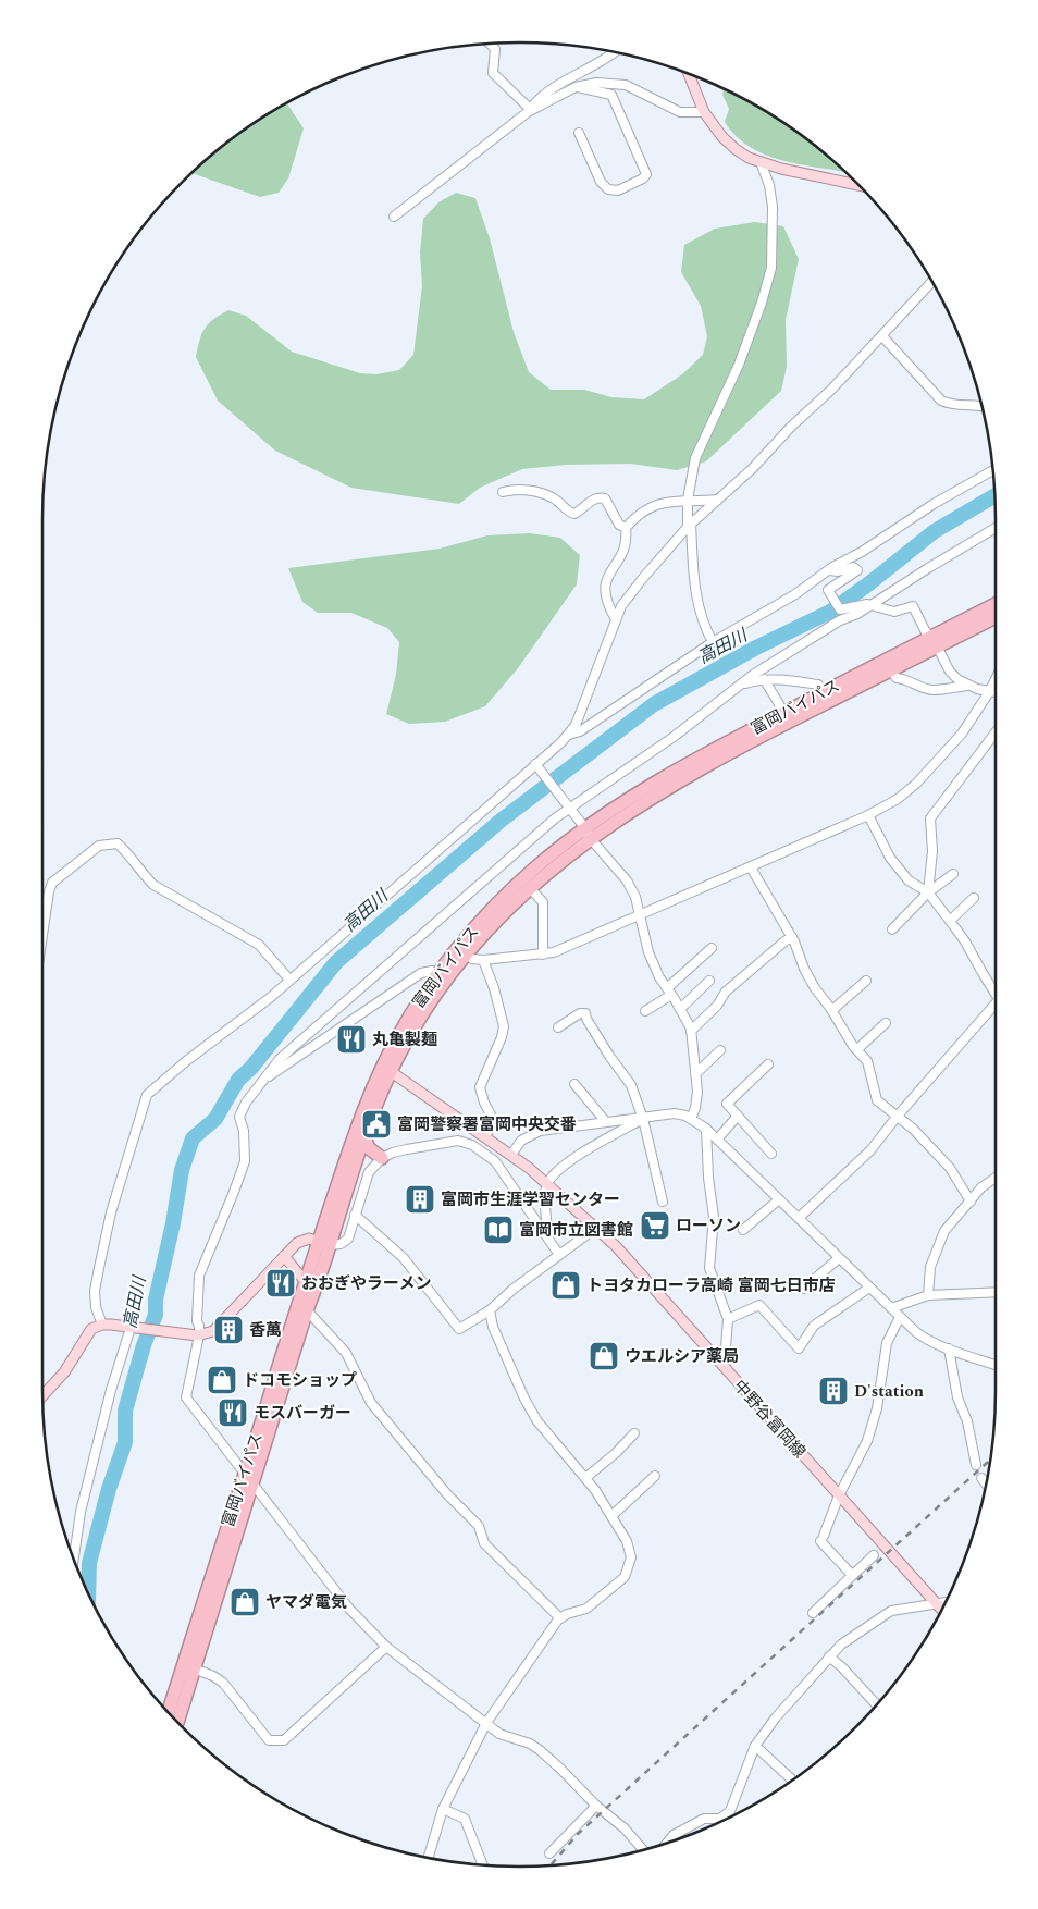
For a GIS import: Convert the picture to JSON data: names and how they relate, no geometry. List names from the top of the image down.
{
  "streets": {
    "highway": ["富岡バイパス"],
    "main road": ["中野谷富岡線"]
  },
  "crossings": [
    ["富岡バイパス", "中野谷富岡線"]
  ],
  "water": ["高田川"],
  "places": {
    "restaurant": ["丸亀製麺", "おおぎやラーメン", "モスバーガー"],
    "public building": ["富岡警察署富岡中央交番"],
    "building": ["富岡市生涯学習センター", "香萬", "D'station"],
    "supermarket": ["ローソン"],
    "library": ["富岡市立図書館"],
    "shop": [
      "トヨタカローラ高崎 富岡七日市店",
      "ウエルシア薬局",
      "ドコモショップ",
      "ヤマダ電気"
    ]
  }
}
